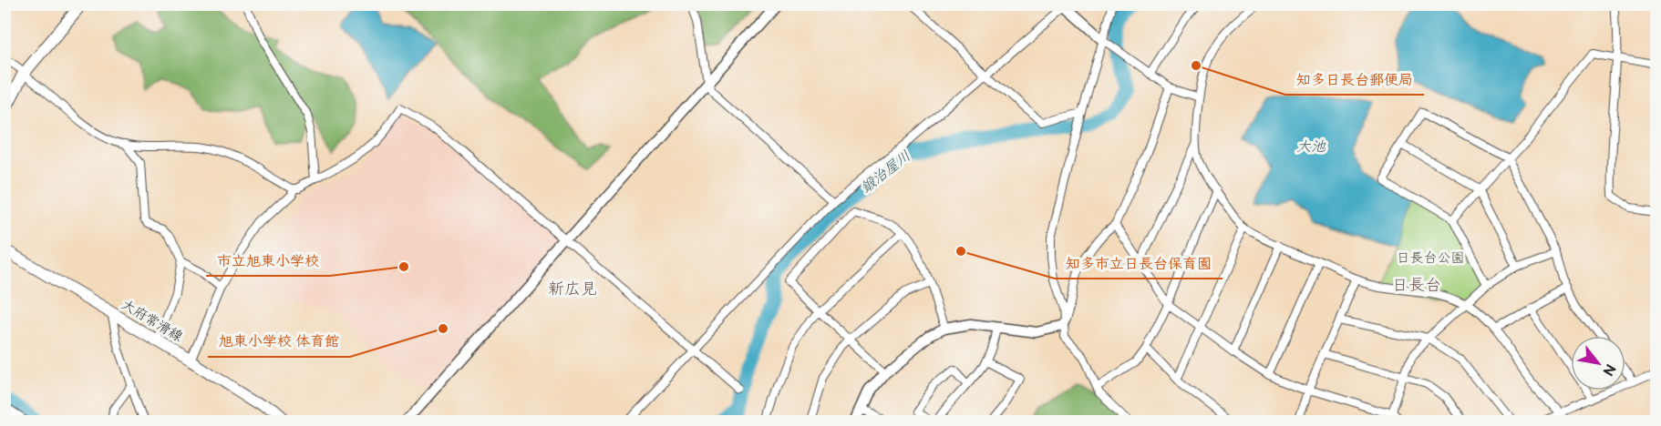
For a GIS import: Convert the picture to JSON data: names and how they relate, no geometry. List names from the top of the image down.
{
  "streets": {
    "main road": ["大府常滑線"]
  },
  "districts": ["日長台", "新広見"],
  "water": ["大池", "鍛治屋川"],
  "parks": ["日長台公園"],
  "places": [
    "知多日長台郵便局",
    "知多市立日長台保育園",
    "市立旭東小学校",
    "旭東小学校 体育館"
  ],
  "north": "bottom right"
}
